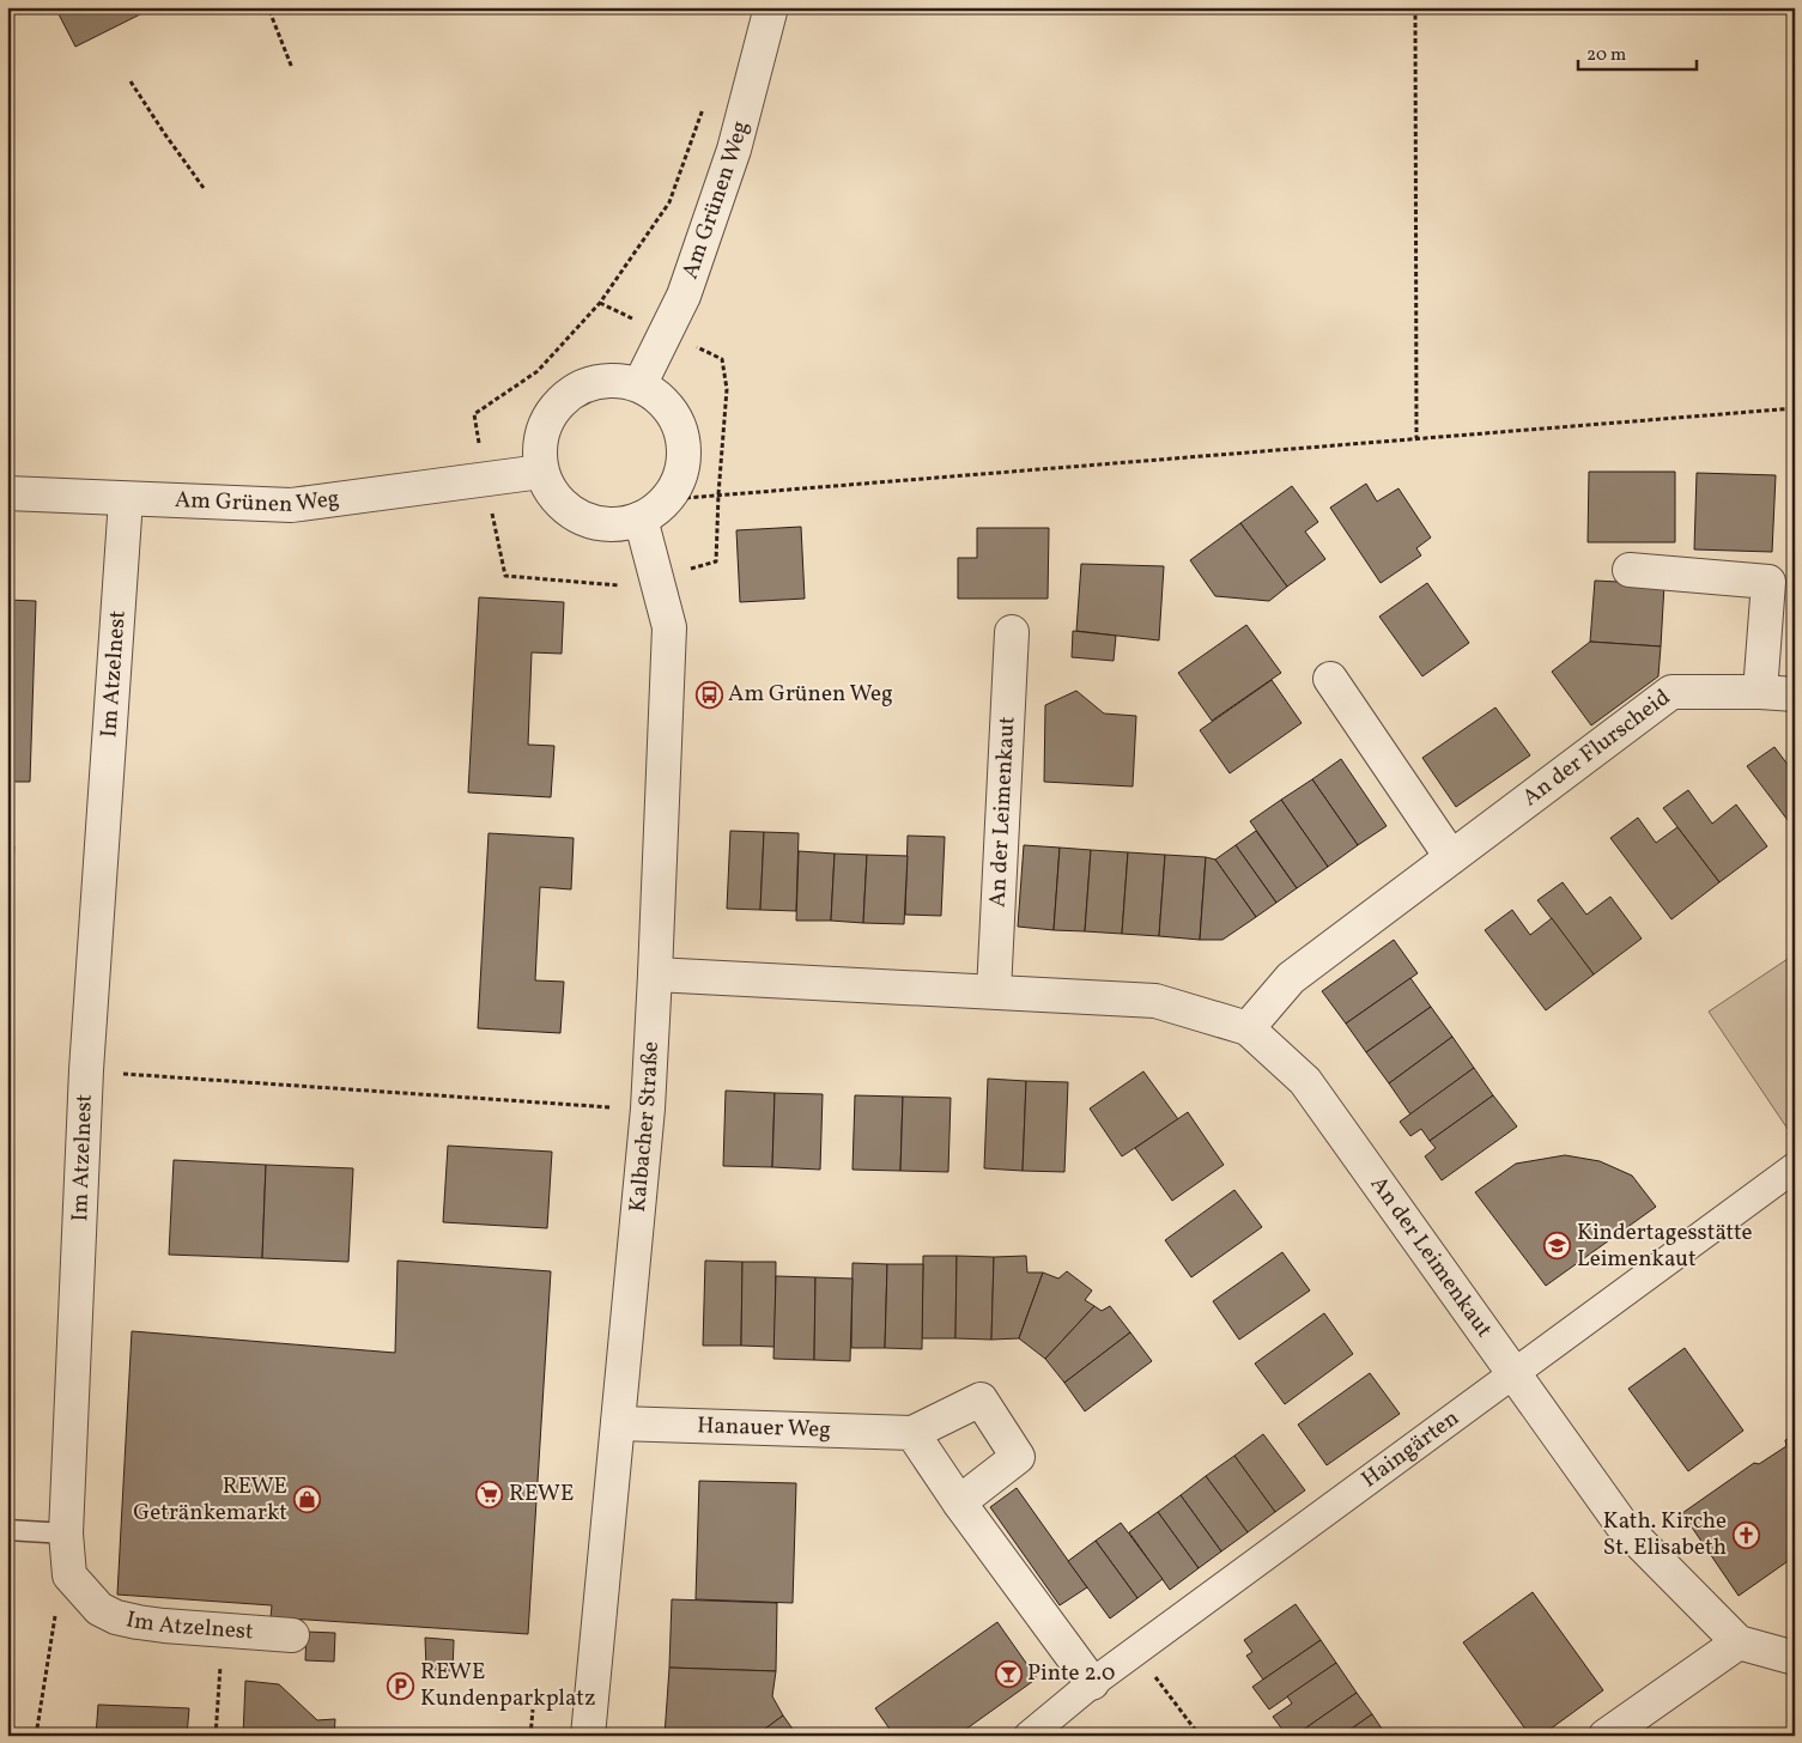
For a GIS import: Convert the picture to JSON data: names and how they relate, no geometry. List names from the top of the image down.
{
  "streets": {
    "street": [
      "Am Grünen Weg",
      "Im Atzelnest",
      "An der Flurscheid",
      "An der Leimenkaut",
      "Kalbacher Straße",
      "Hanauer Weg",
      "Haingärten"
    ]
  },
  "crossings": [
    ["Am Grünen Weg", "Im Atzelnest"],
    ["Am Grünen Weg", "Kalbacher Straße"],
    ["An der Flurscheid", "An der Leimenkaut"],
    ["An der Leimenkaut", "Kalbacher Straße"],
    ["An der Leimenkaut", "Haingärten"],
    ["Kalbacher Straße", "Hanauer Weg"]
  ],
  "places": {
    "bus stop": ["Am Grünen Weg"],
    "school or university": ["Kindertagesstätte Leimenkaut"],
    "supermarket": ["REWE"],
    "shop": ["REWE Getränkemarkt"],
    "church": ["Kath. Kirche St. Elisabeth"],
    "bar": ["Pinte 2.0"],
    "parking": ["REWE Kundenparkplatz"]
  },
  "scale_bar": "20 m"
}
